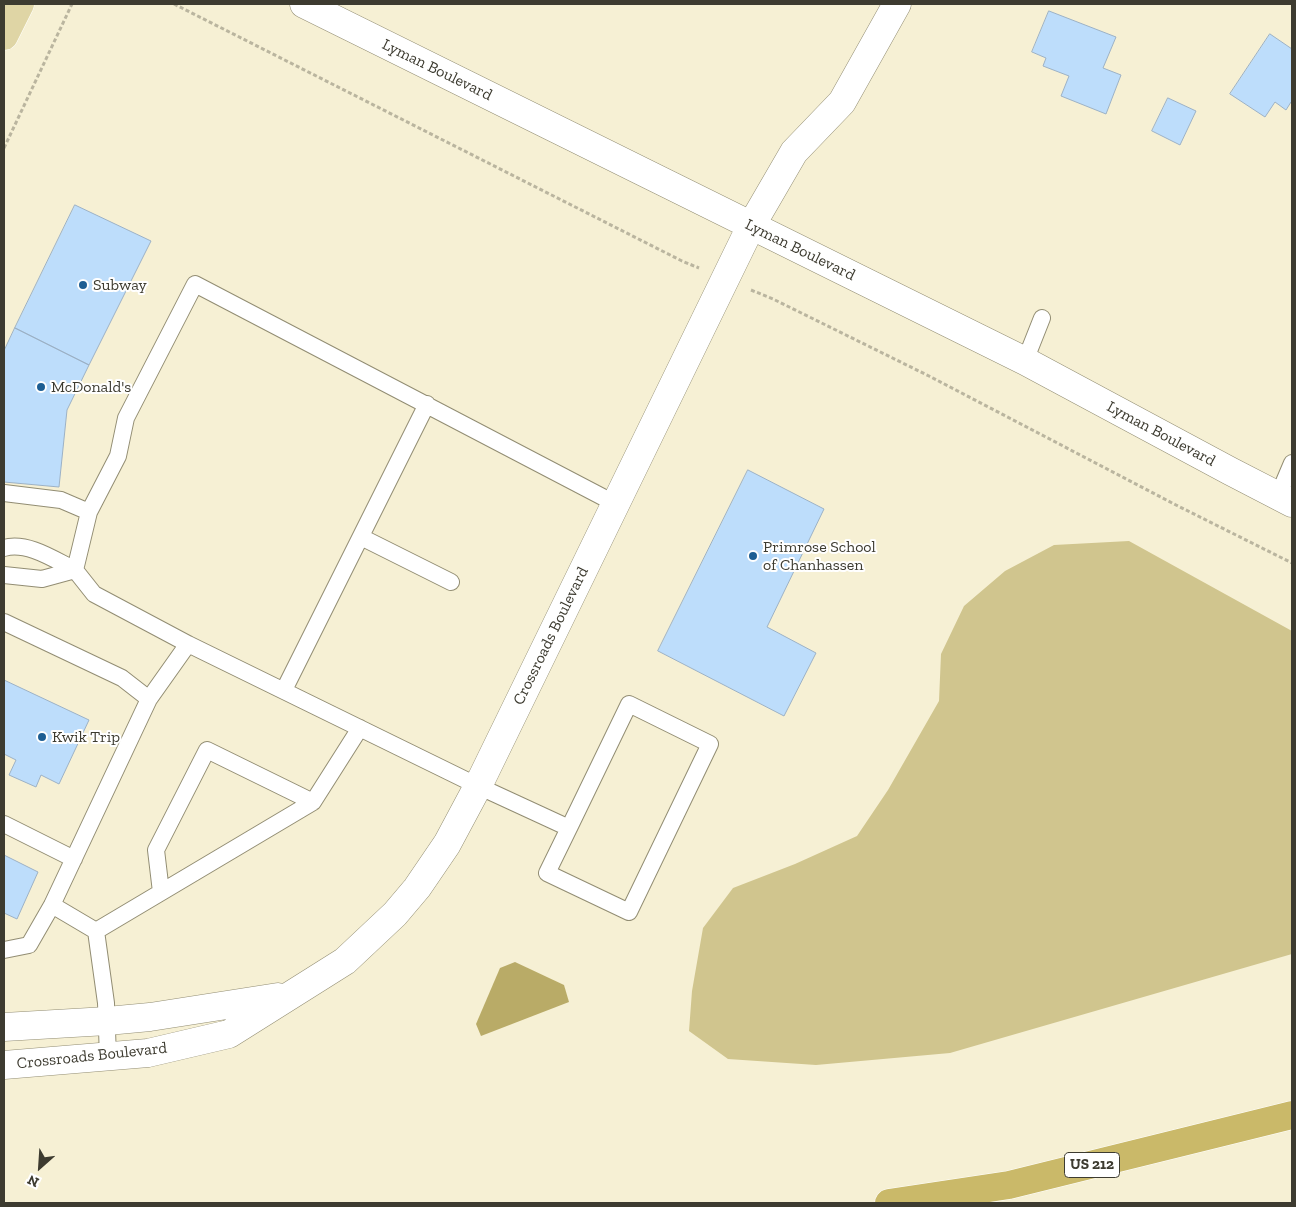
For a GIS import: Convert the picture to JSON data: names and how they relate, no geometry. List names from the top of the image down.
{
  "streets": {
    "highway": ["US 212"],
    "street": ["Lyman Boulevard", "Crossroads Boulevard"]
  },
  "crossings": [
    ["Lyman Boulevard", "Crossroads Boulevard"]
  ],
  "places": [
    "Subway",
    "McDonald's",
    "Primrose School of Chanhassen",
    "Kwik Trip"
  ],
  "north": "bottom left"
}
